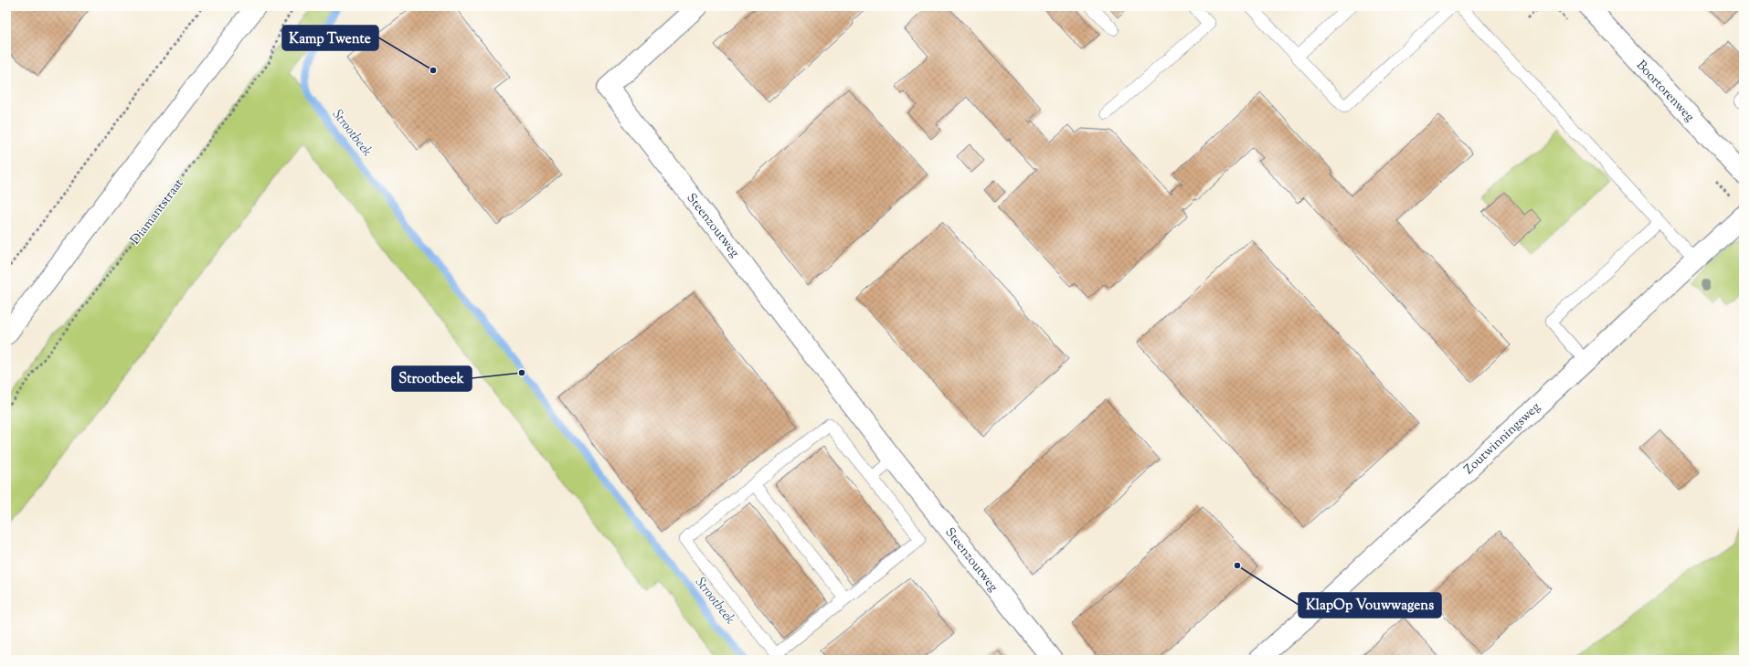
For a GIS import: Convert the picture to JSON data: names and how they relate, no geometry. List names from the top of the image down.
{
  "streets": {
    "street": ["Boortorenweg", "Steenzoutweg", "Zoutwinningsweg"],
    "path": ["Diamantstraat"]
  },
  "water": ["Strootbeek"],
  "places": ["Kamp Twente", "Strootbeek", "KlapOp Vouwwagens"]
}
